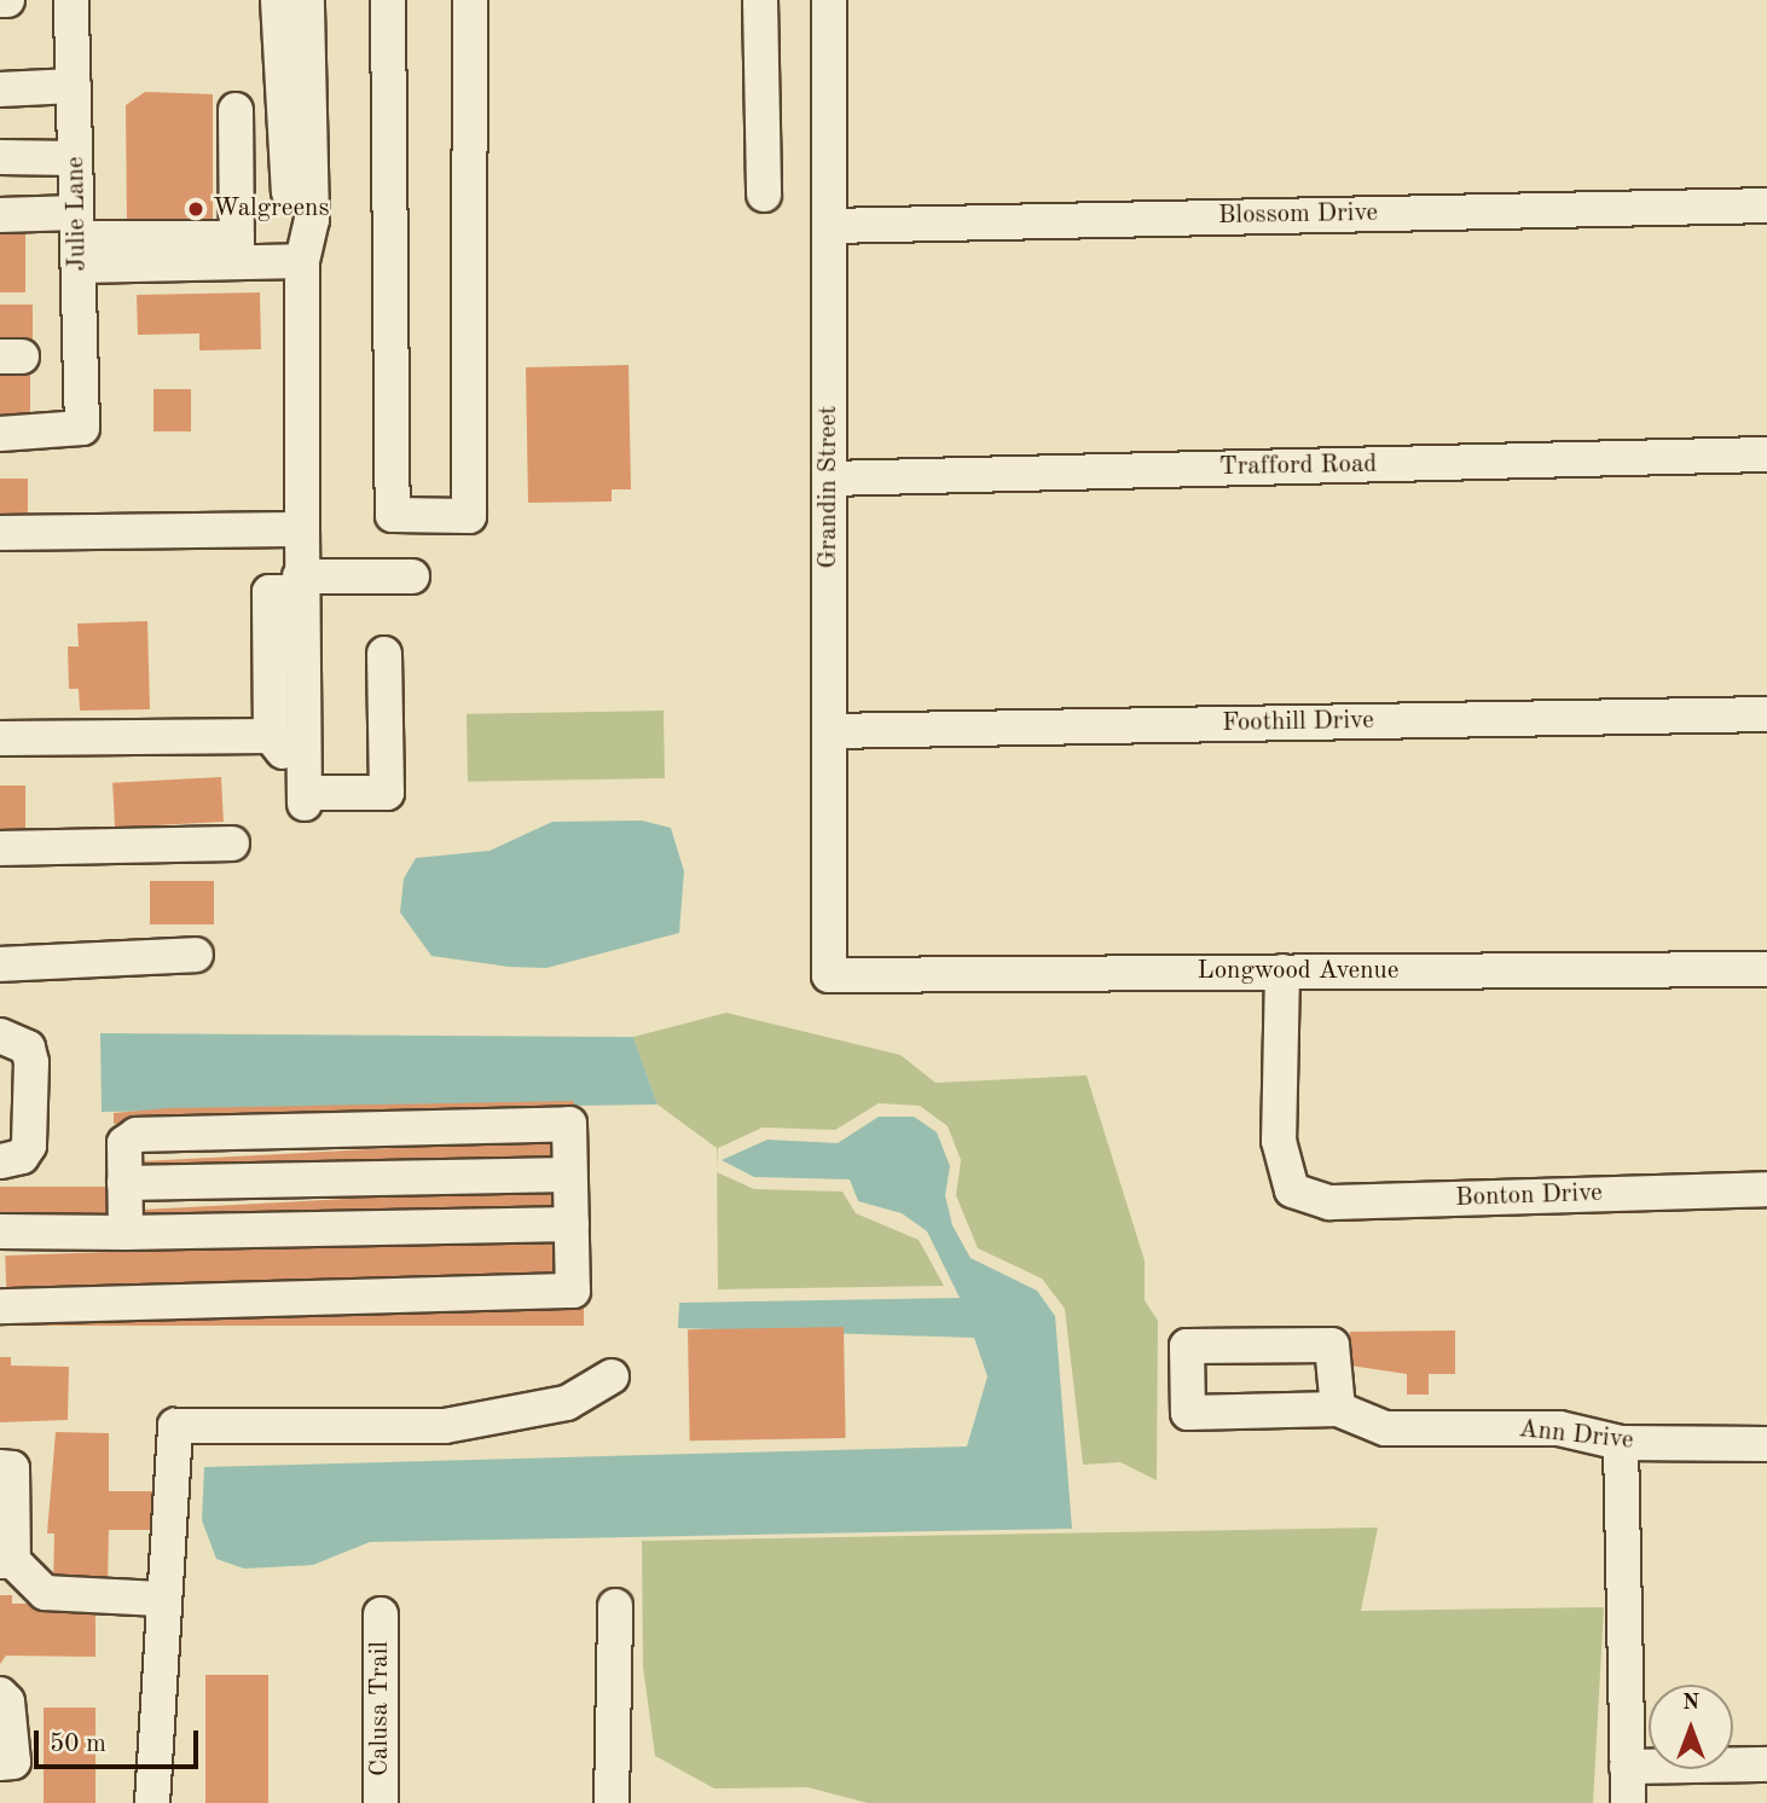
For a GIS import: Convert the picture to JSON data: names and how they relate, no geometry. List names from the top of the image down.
{
  "streets": {
    "street": [
      "Julie Lane",
      "Blossom Drive",
      "Trafford Road",
      "Grandin Street",
      "Foothill Drive",
      "Longwood Avenue",
      "Bonton Drive",
      "Ann Drive",
      "Calusa Trail"
    ]
  },
  "crossings": [
    ["Blossom Drive", "Grandin Street"],
    ["Trafford Road", "Grandin Street"],
    ["Grandin Street", "Foothill Drive"],
    ["Grandin Street", "Longwood Avenue"],
    ["Longwood Avenue", "Bonton Drive"]
  ],
  "places": ["Walgreens"],
  "scale_bar": "50 m",
  "north": "top"
}
